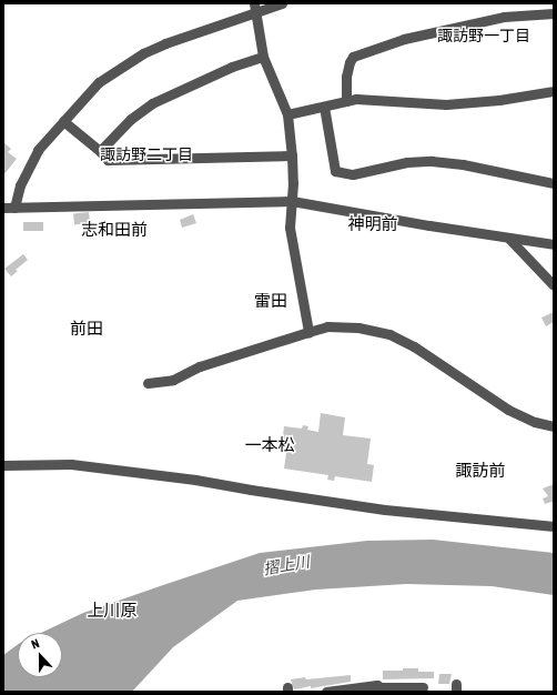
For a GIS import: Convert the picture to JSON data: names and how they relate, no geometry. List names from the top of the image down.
{
  "districts": [
    "諏訪野一丁目",
    "諏訪野二丁目",
    "神明前",
    "志和田前",
    "雷田",
    "前田",
    "一本松",
    "諏訪前",
    "上川原"
  ],
  "water": ["摺上川"],
  "north": "top"
}
